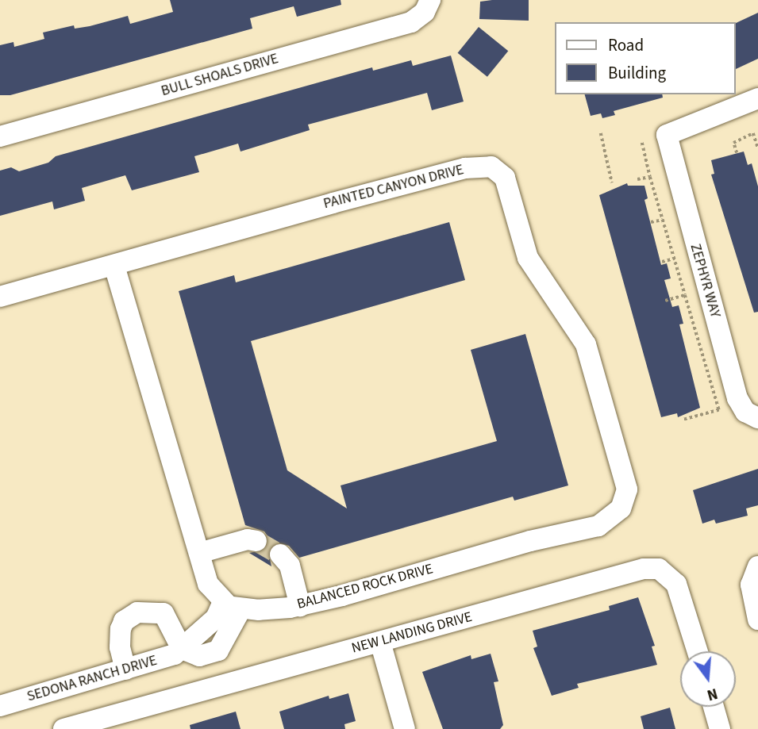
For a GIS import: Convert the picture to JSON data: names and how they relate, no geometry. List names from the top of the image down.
{
  "streets": {
    "street": [
      "BULL SHOALS DRIVE",
      "PAINTED CANYON DRIVE",
      "ZEPHYR WAY",
      "BALANCED ROCK DRIVE",
      "NEW LANDING DRIVE",
      "SEDONA RANCH DRIVE"
    ]
  },
  "crossings": [
    ["PAINTED CANYON DRIVE", "BALANCED ROCK DRIVE"],
    ["BALANCED ROCK DRIVE", "SEDONA RANCH DRIVE"]
  ],
  "legend": ["Road", "Building"],
  "north": "bottom"
}
